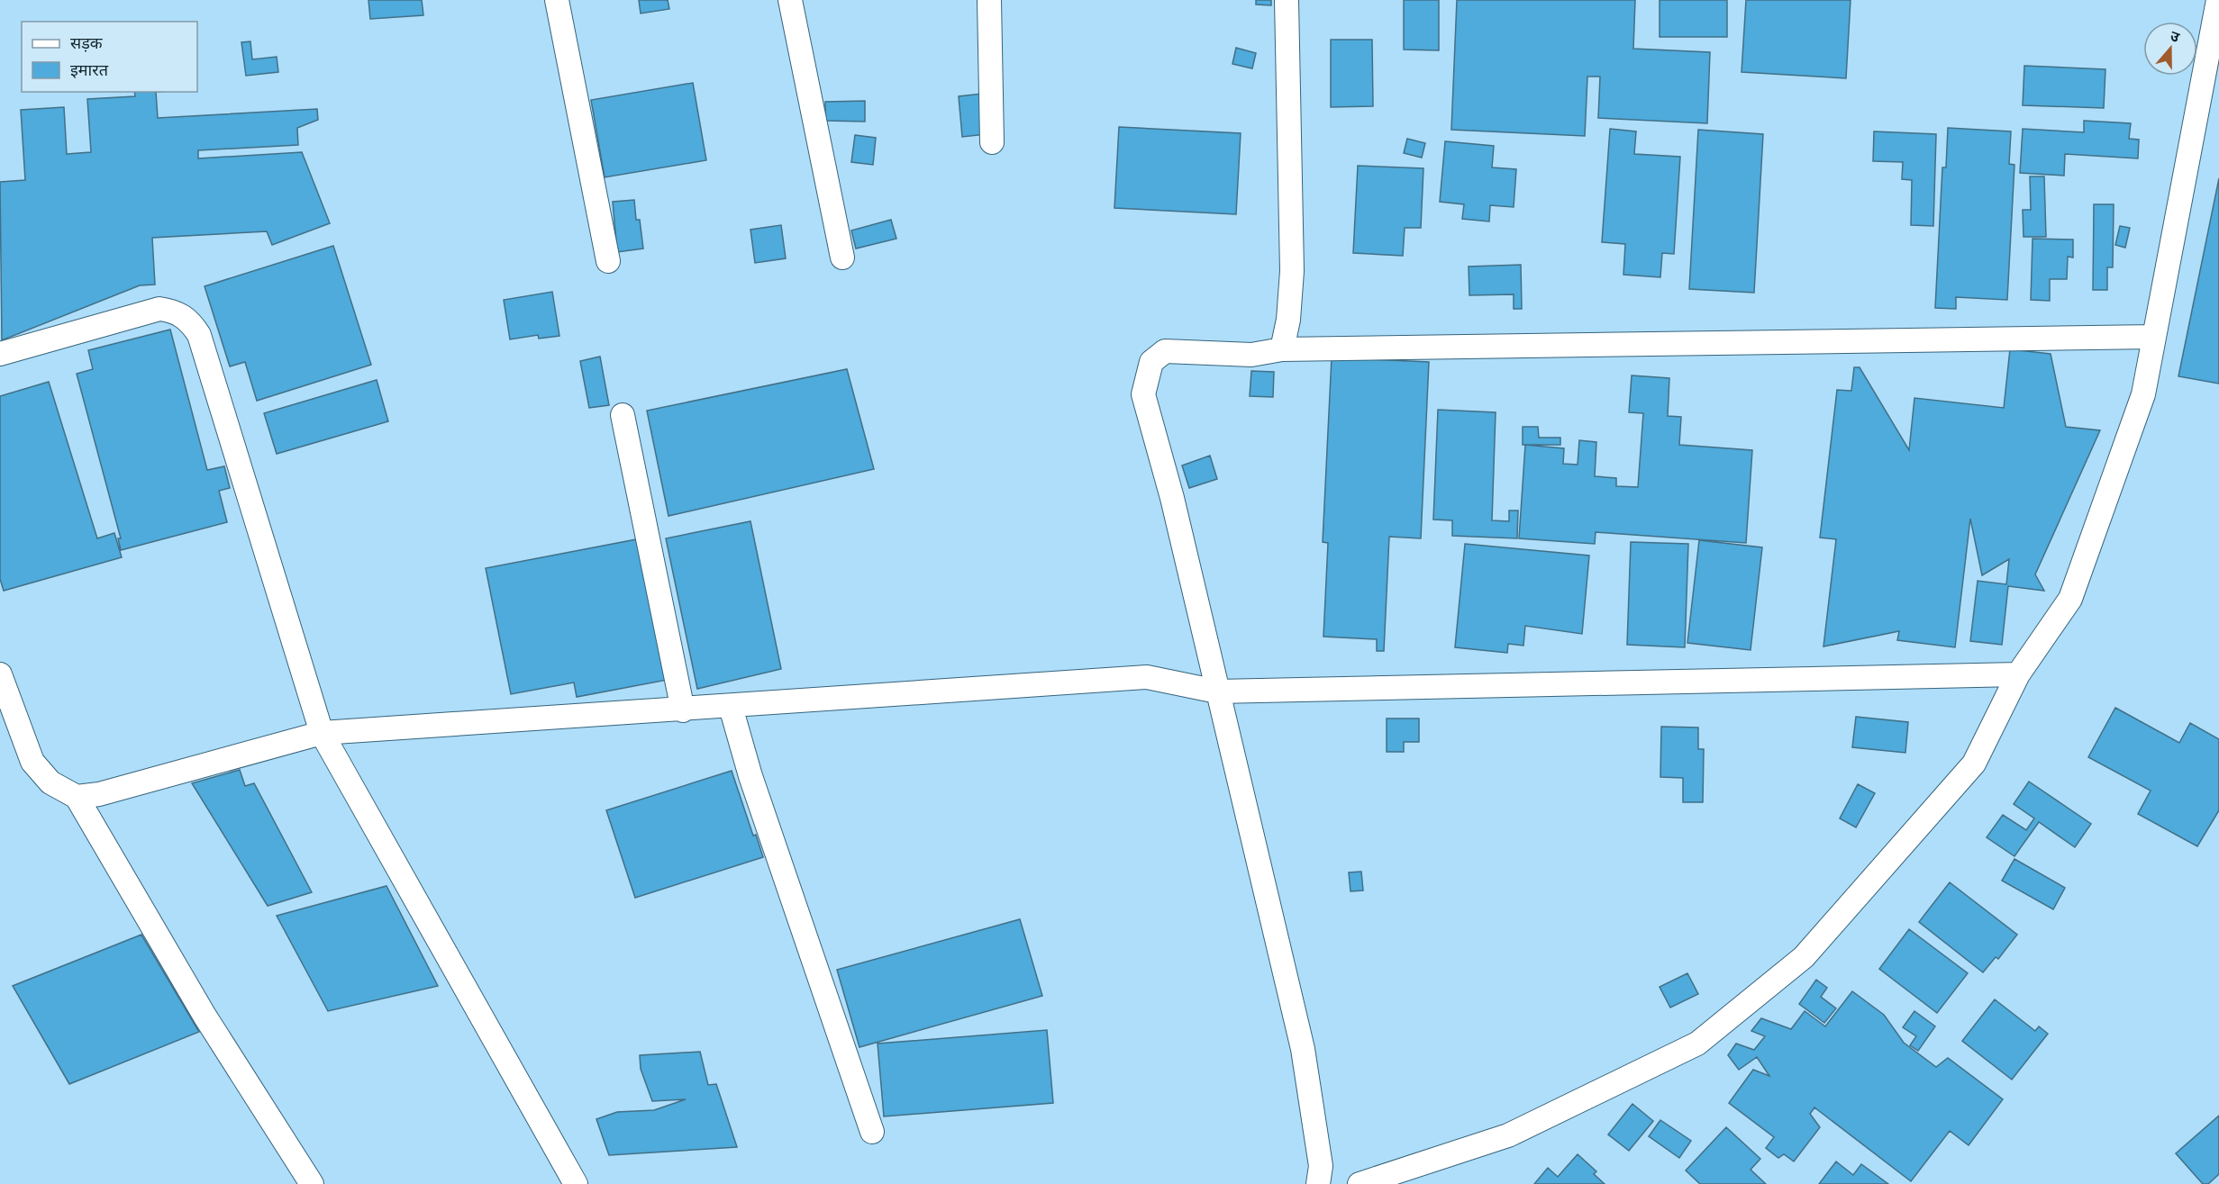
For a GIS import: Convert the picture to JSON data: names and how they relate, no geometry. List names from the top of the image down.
{
  "legend": ["सड़क", "इमारत"],
  "north": "top"
}
